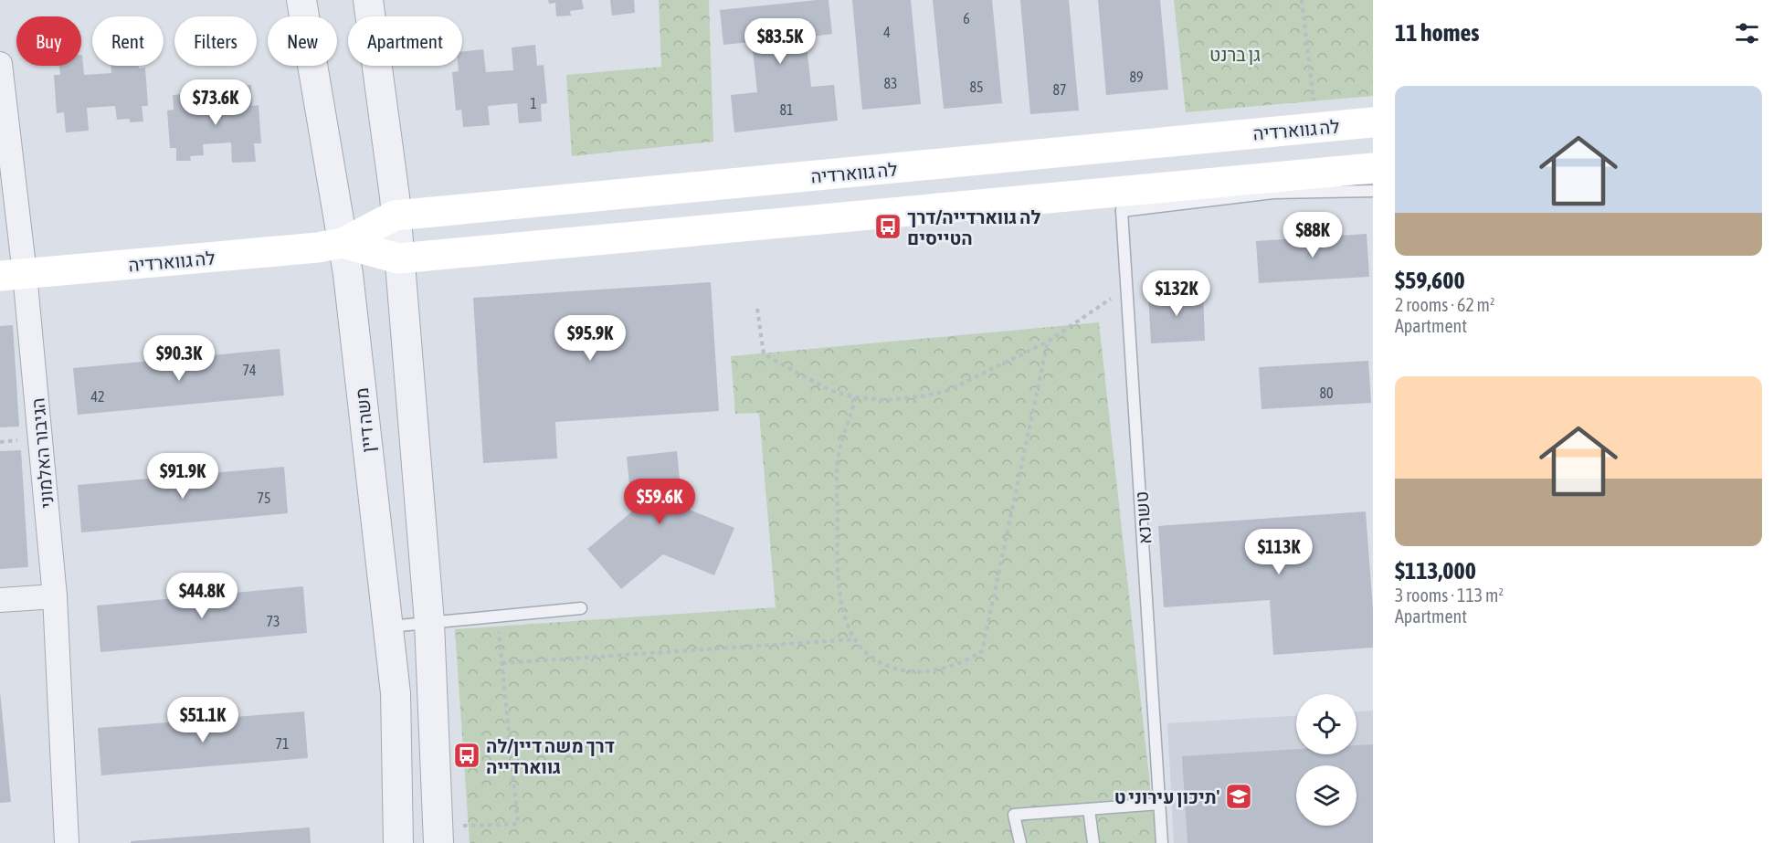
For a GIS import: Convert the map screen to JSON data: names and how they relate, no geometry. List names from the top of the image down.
{
  "streets": {
    "main road": ["לה גווארדיה"],
    "street": ["משה דיין", "הגיבור האלמוני"],
    "lane": ["טשרנא"]
  },
  "crossings": [
    ["לה גווארדיה", "משה דיין"],
    ["לה גווארדיה", "הגיבור האלמוני"],
    ["לה גווארדיה", "טשרנא"]
  ],
  "parks": ["גן ברנט"],
  "places": {
    "bus stop": ["לה גווארדייה/דרך הטייסים", "דרך משה דיין/לה גווארדייה"],
    "school or university": ["תיכון עירוני ט'"]
  },
  "house_numbers": [
    "6",
    "4",
    "89",
    "83",
    "85",
    "87",
    "1",
    "81",
    "74",
    "80",
    "42",
    "75",
    "73",
    "71"
  ],
  "page": {
    "heading": "11 homes",
    "chip": [
      "Buy",
      "Rent",
      "Filters",
      "New",
      "Apartment"
    ],
    "price": [
      "$83.5K",
      "$73.6K",
      "$88K",
      "$132K",
      "$95.9K",
      "$90.3K",
      "$91.9K",
      "$59.6K",
      "$113K",
      "$44.8K",
      "$51.1K"
    ],
    "list": [
      {
        "name": "$59,600",
        "note": "2 rooms · 62 m² · Apartment"
      },
      {
        "name": "$113,000",
        "note": "3 rooms · 113 m² · Apartment"
      }
    ]
  }
}
